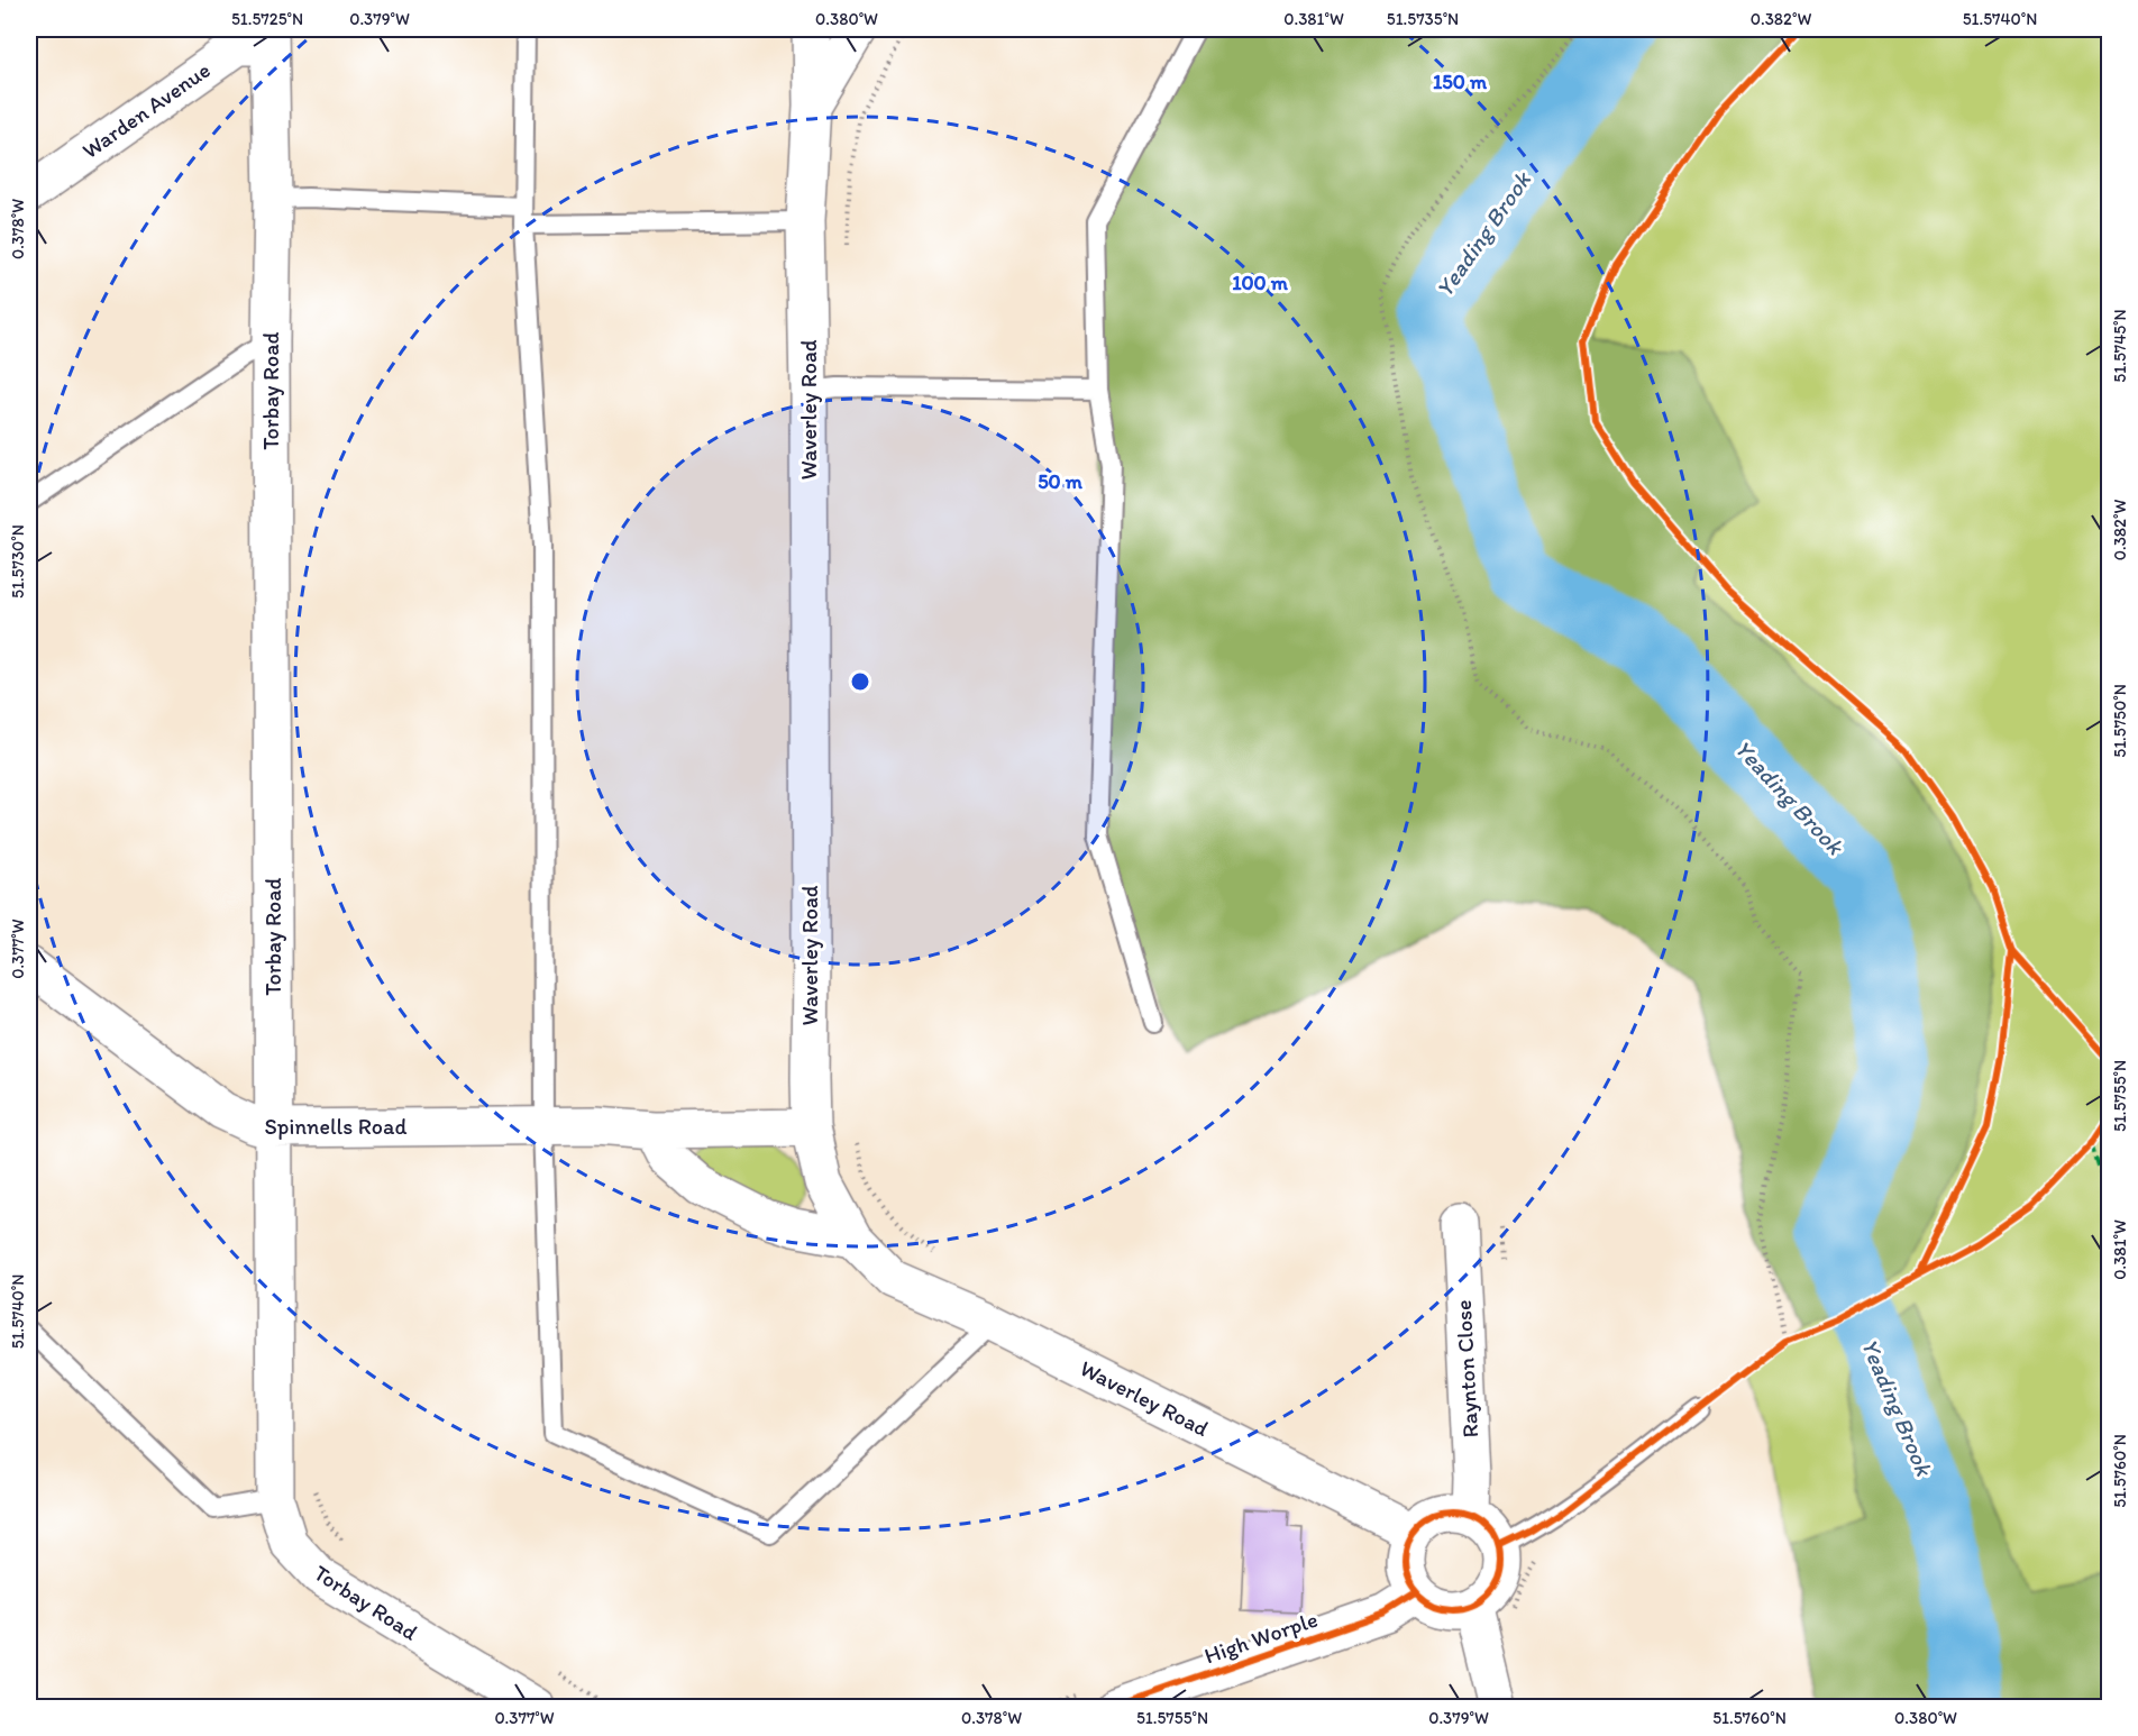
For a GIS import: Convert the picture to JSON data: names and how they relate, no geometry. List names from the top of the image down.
{
  "streets": {
    "street": [
      "Warden Avenue",
      "Torbay Road",
      "Waverley Road",
      "Spinnells Road",
      "Raynton Close",
      "High Worple"
    ]
  },
  "crossings": [
    ["Warden Avenue", "Torbay Road"],
    ["Torbay Road", "Spinnells Road"],
    ["Waverley Road", "Spinnells Road"],
    ["Waverley Road", "Raynton Close"],
    ["Waverley Road", "High Worple"],
    ["Raynton Close", "High Worple"]
  ],
  "water": ["Yeading Brook"],
  "coordinates": [
    "51.5725°N",
    "0.379°W",
    "0.380°W",
    "0.381°W",
    "51.5735°N",
    "0.382°W",
    "51.5740°N",
    "0.378°W",
    "51.5745°N",
    "51.5730°N",
    "51.5750°N",
    "0.377°W",
    "51.5755°N",
    "51.5760°N"
  ],
  "rings": ["150 m", "100 m", "50 m"]
}
